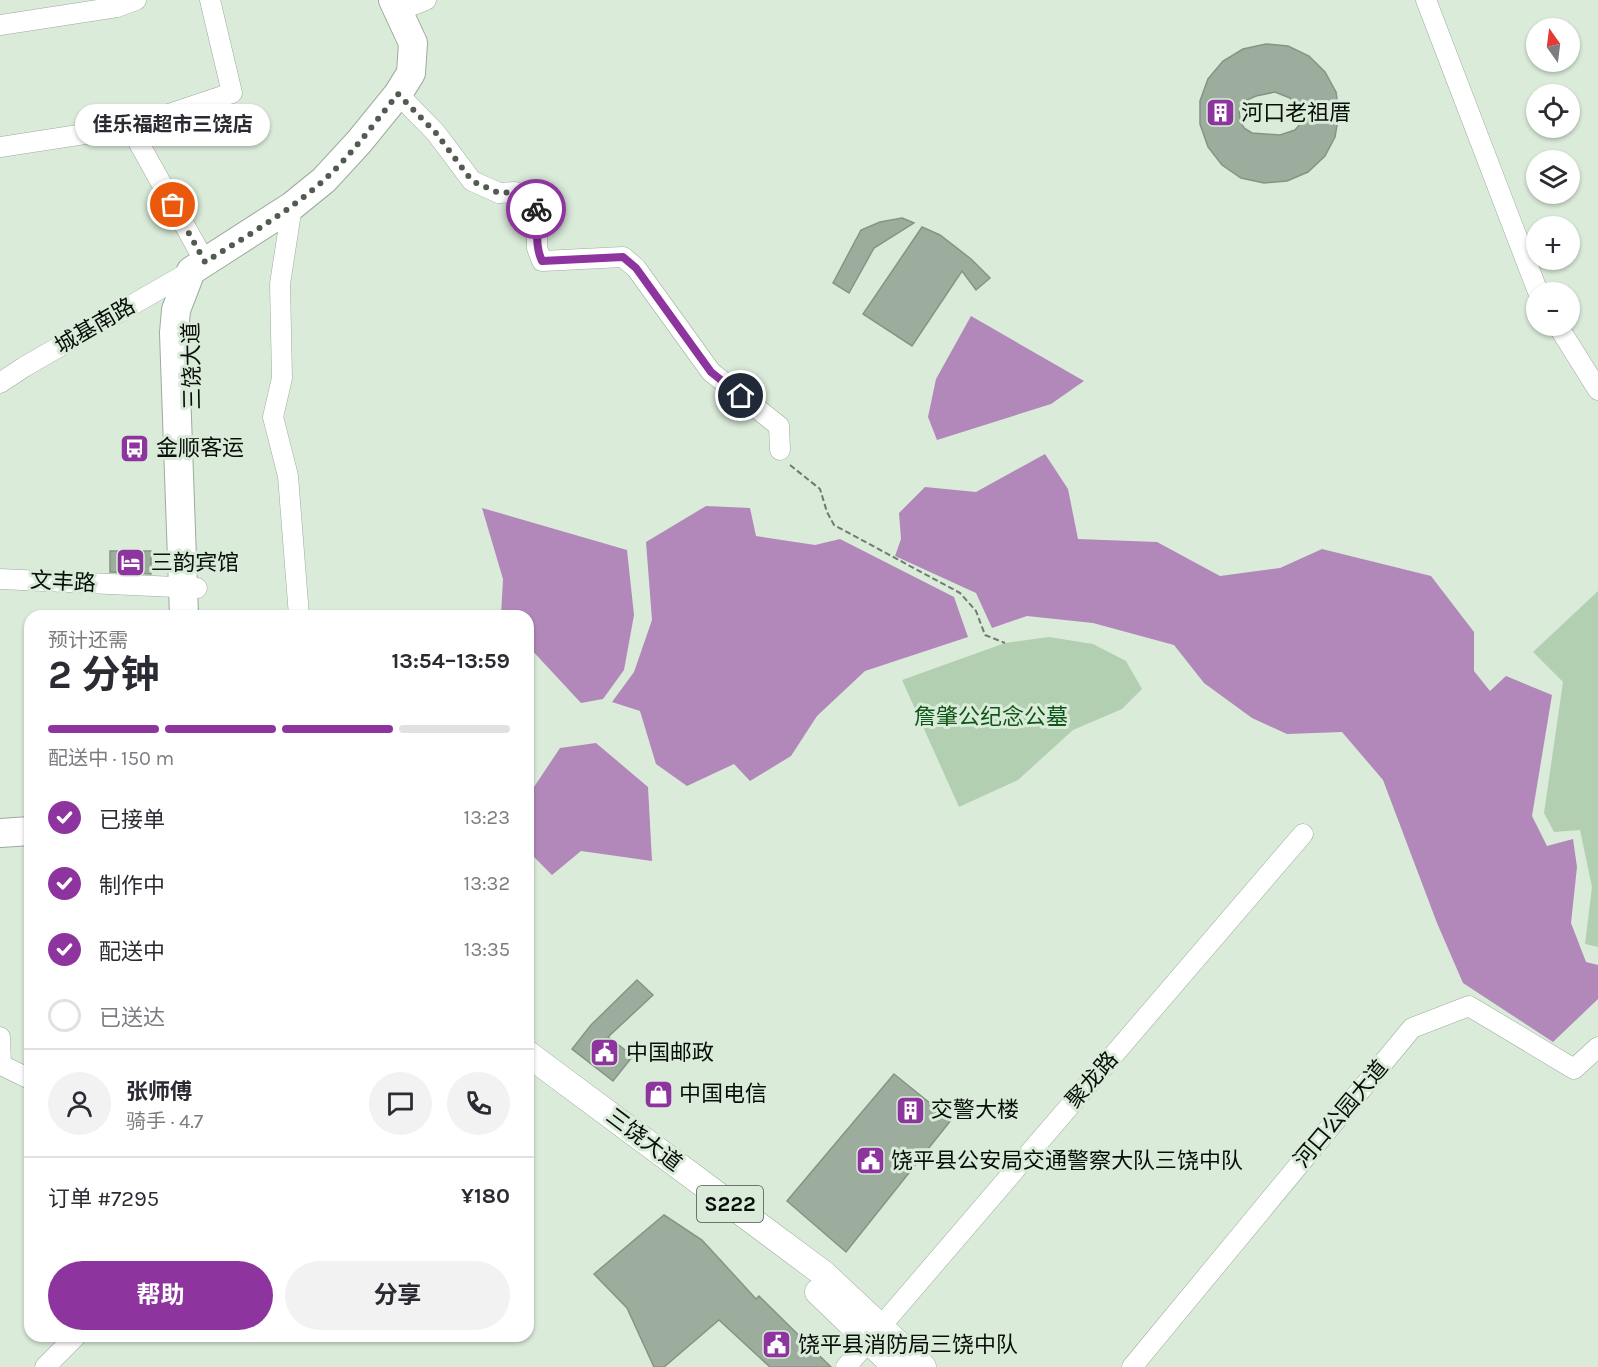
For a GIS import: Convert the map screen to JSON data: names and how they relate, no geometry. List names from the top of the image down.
{
  "streets": {
    "highway": ["三饶大道"],
    "main road": ["S222"],
    "street": [
      "城基南路",
      "文丰路",
      "聚龙路",
      "河口公园大道"
    ]
  },
  "crossings": [
    ["城基南路", "三饶大道"],
    ["三饶大道", "文丰路"],
    ["三饶大道", "聚龙路"]
  ],
  "parks": ["詹肇公纪念公墓"],
  "places": {
    "building": ["河口老祖厝", "交警大楼"],
    "other": ["佳乐福超市三饶店"],
    "bus stop": ["金顺客运"],
    "hotel": ["三韵宾馆"],
    "public building": ["中国邮政", "饶平县公安局交通警察大队三饶中队", "饶平县消防局三饶中队"],
    "shop": ["中国电信"]
  },
  "north": "top",
  "page": {
    "map_buttons": ["+", "−"],
    "bubble": "佳乐福超市三饶店",
    "heading": ["2 分钟", "预计还需", "13:54–13:59"],
    "panel": [
      "张师傅",
      "骑手 · 4.7",
      "订单 #7295",
      "¥180"
    ],
    "bar": "配送中 · 150 m",
    "list": [
      ["已接单", "13:23"],
      ["制作中", "13:32"],
      ["配送中", "13:35"],
      "已送达"
    ],
    "buttons": ["帮助", "分享"]
  }
}
